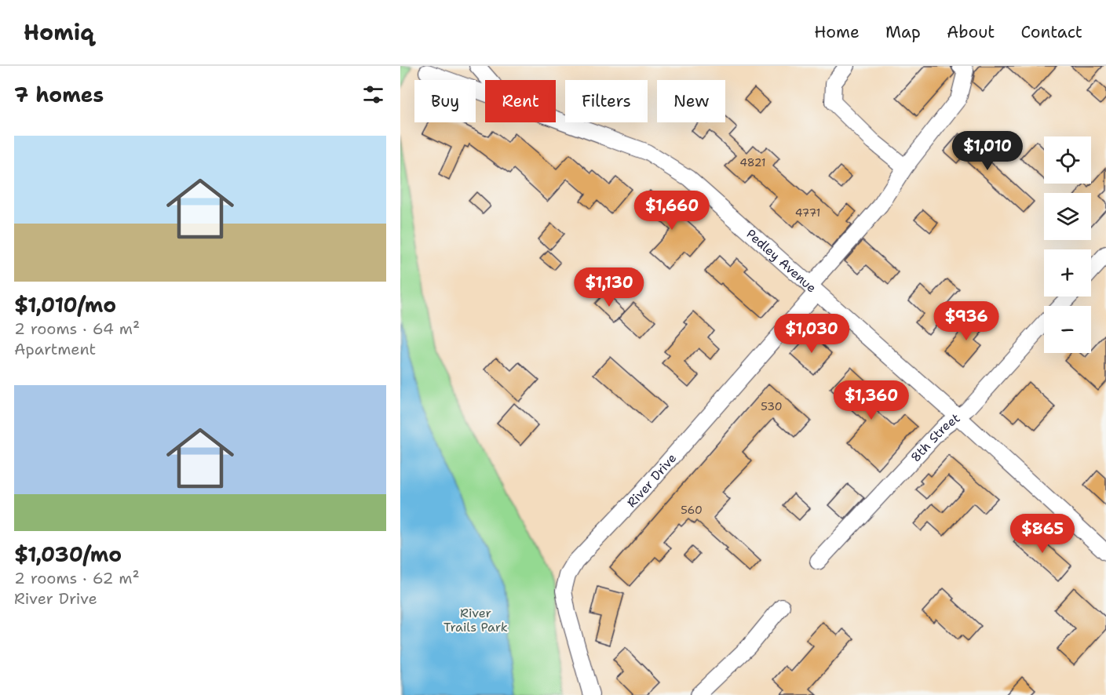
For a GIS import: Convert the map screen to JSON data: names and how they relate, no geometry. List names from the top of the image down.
{
  "streets": {
    "street": ["Pedley Avenue", "8th Street", "River Drive"]
  },
  "crossings": [
    ["Pedley Avenue", "8th Street"],
    ["Pedley Avenue", "River Drive"]
  ],
  "parks": ["River Trails Park"],
  "house_numbers": [
    "4821",
    "4771",
    "530",
    "560"
  ],
  "page": {
    "header": "Homiq",
    "nav": [
      "Home",
      "Map",
      "About",
      "Contact"
    ],
    "heading": "7 homes",
    "chip": [
      "Buy",
      "Rent",
      "Filters",
      "New"
    ],
    "list": [
      {
        "name": "$1,010/mo",
        "note": "2 rooms · 64 m² · Apartment"
      },
      {
        "name": "$1,030/mo",
        "note": "2 rooms · 62 m² · River Drive"
      }
    ],
    "price": [
      "$1,010",
      "$1,660",
      "$1,130",
      "$936",
      "$1,030",
      "$1,360",
      "$865"
    ],
    "map_buttons": ["+", "−"]
  }
}
